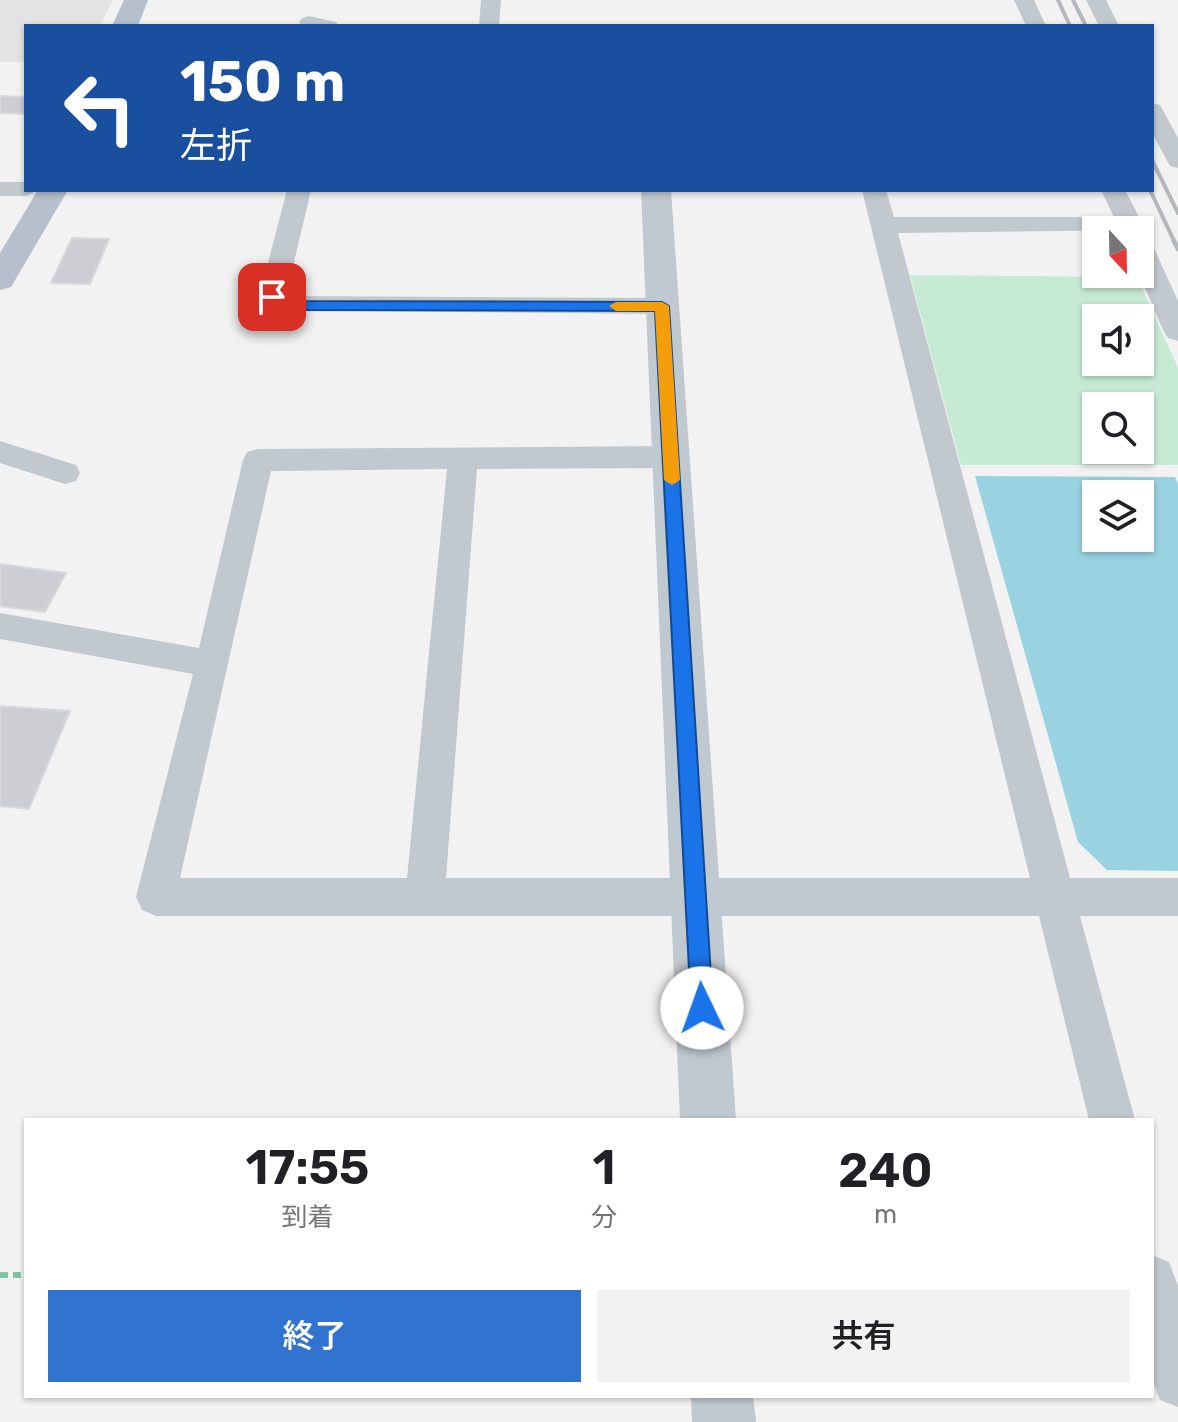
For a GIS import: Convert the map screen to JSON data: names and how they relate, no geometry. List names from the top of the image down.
{
  "north": "bottom",
  "page": {
    "turn": ["150 m", "左折"],
    "eta": [
      "17:55",
      "到着",
      "1",
      "分",
      "240",
      "m"
    ],
    "buttons": ["終了", "共有"]
  }
}
